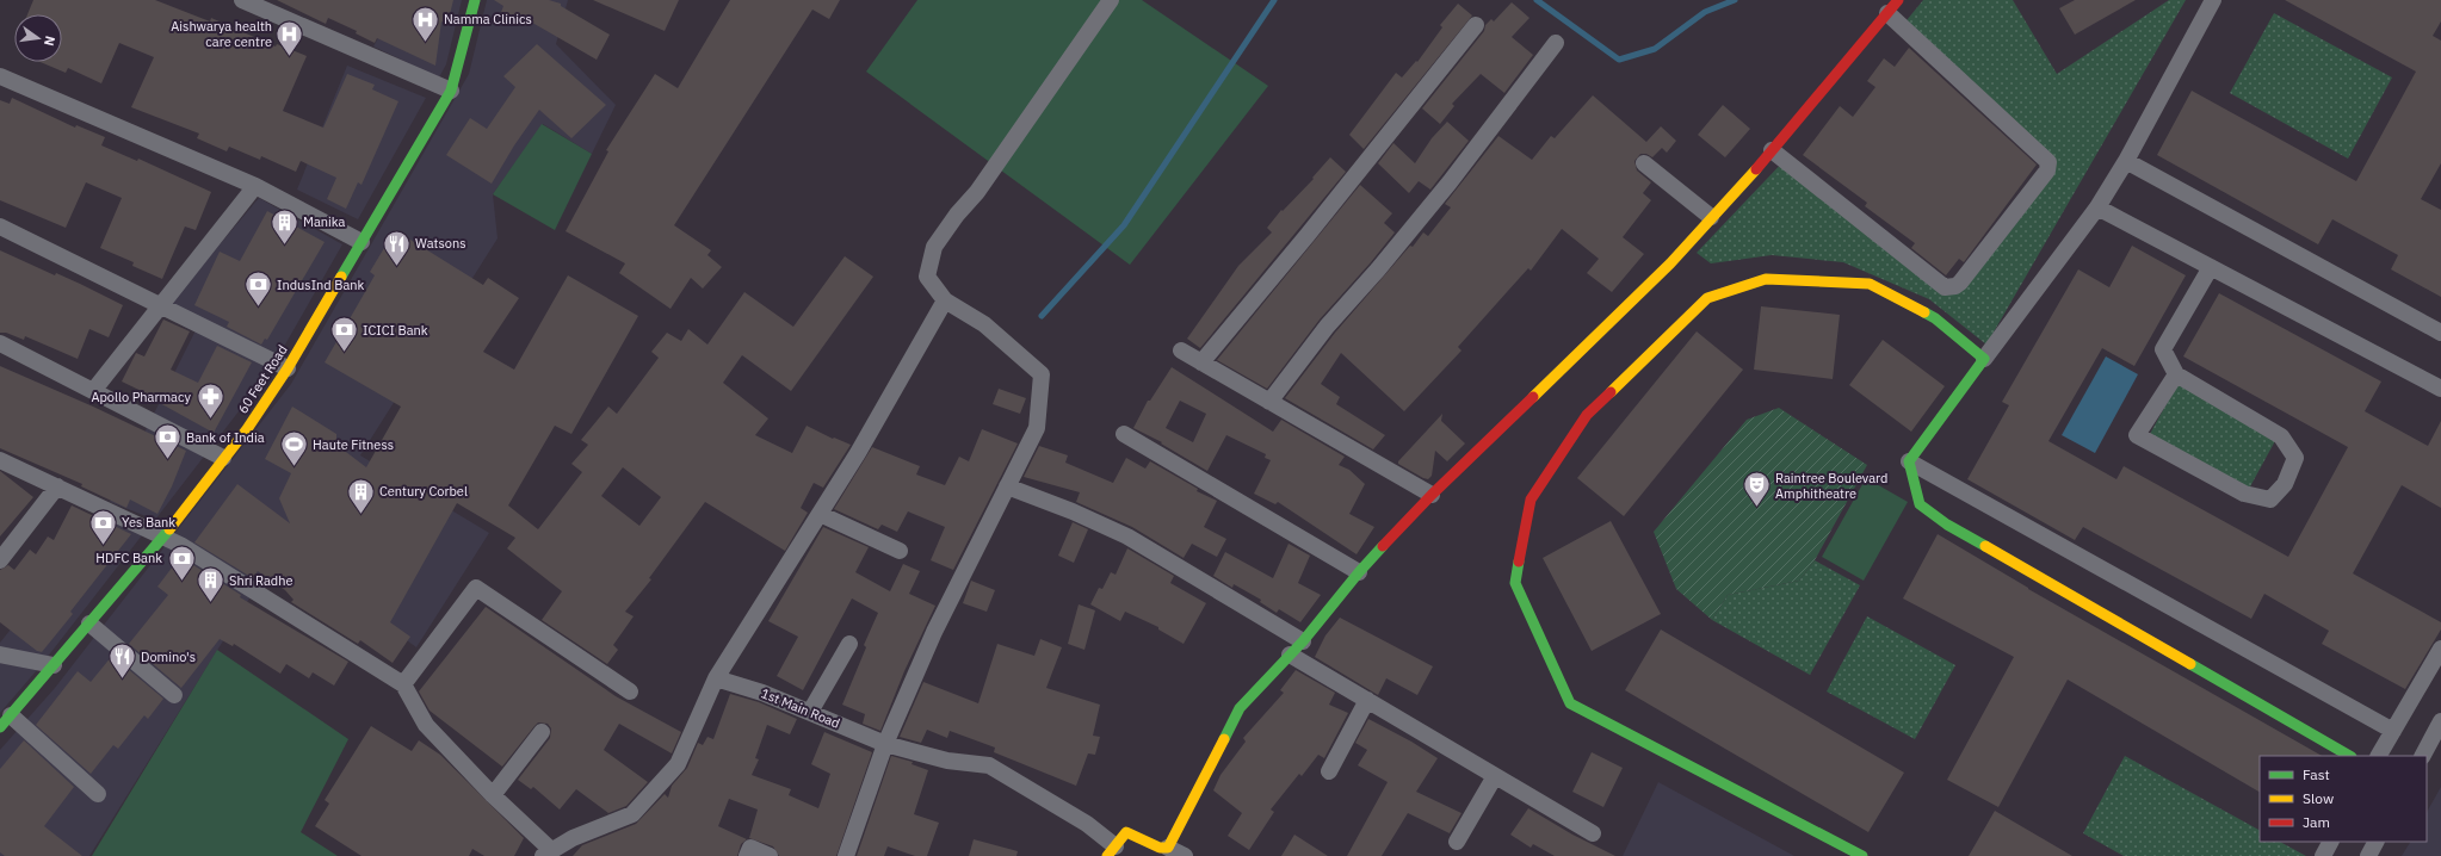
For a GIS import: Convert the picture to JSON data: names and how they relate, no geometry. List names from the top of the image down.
{
  "streets": {
    "street": ["60 Feet Road", "1st Main Road"]
  },
  "places": {
    "hospital": ["Namma Clinics", "Aishwarya health care centre"],
    "building": ["Manika", "Century Corbel", "Shri Radhe"],
    "restaurant": ["Watsons", "Domino's"],
    "bank": [
      "IndusInd Bank",
      "ICICI Bank",
      "Bank of India",
      "Yes Bank",
      "HDFC Bank"
    ],
    "pharmacy": ["Apollo Pharmacy"],
    "sports": ["Haute Fitness"],
    "theatre": ["Raintree Boulevard Amphitheatre"]
  },
  "legend": ["Fast", "Slow", "Jam"],
  "north": "right"
}
